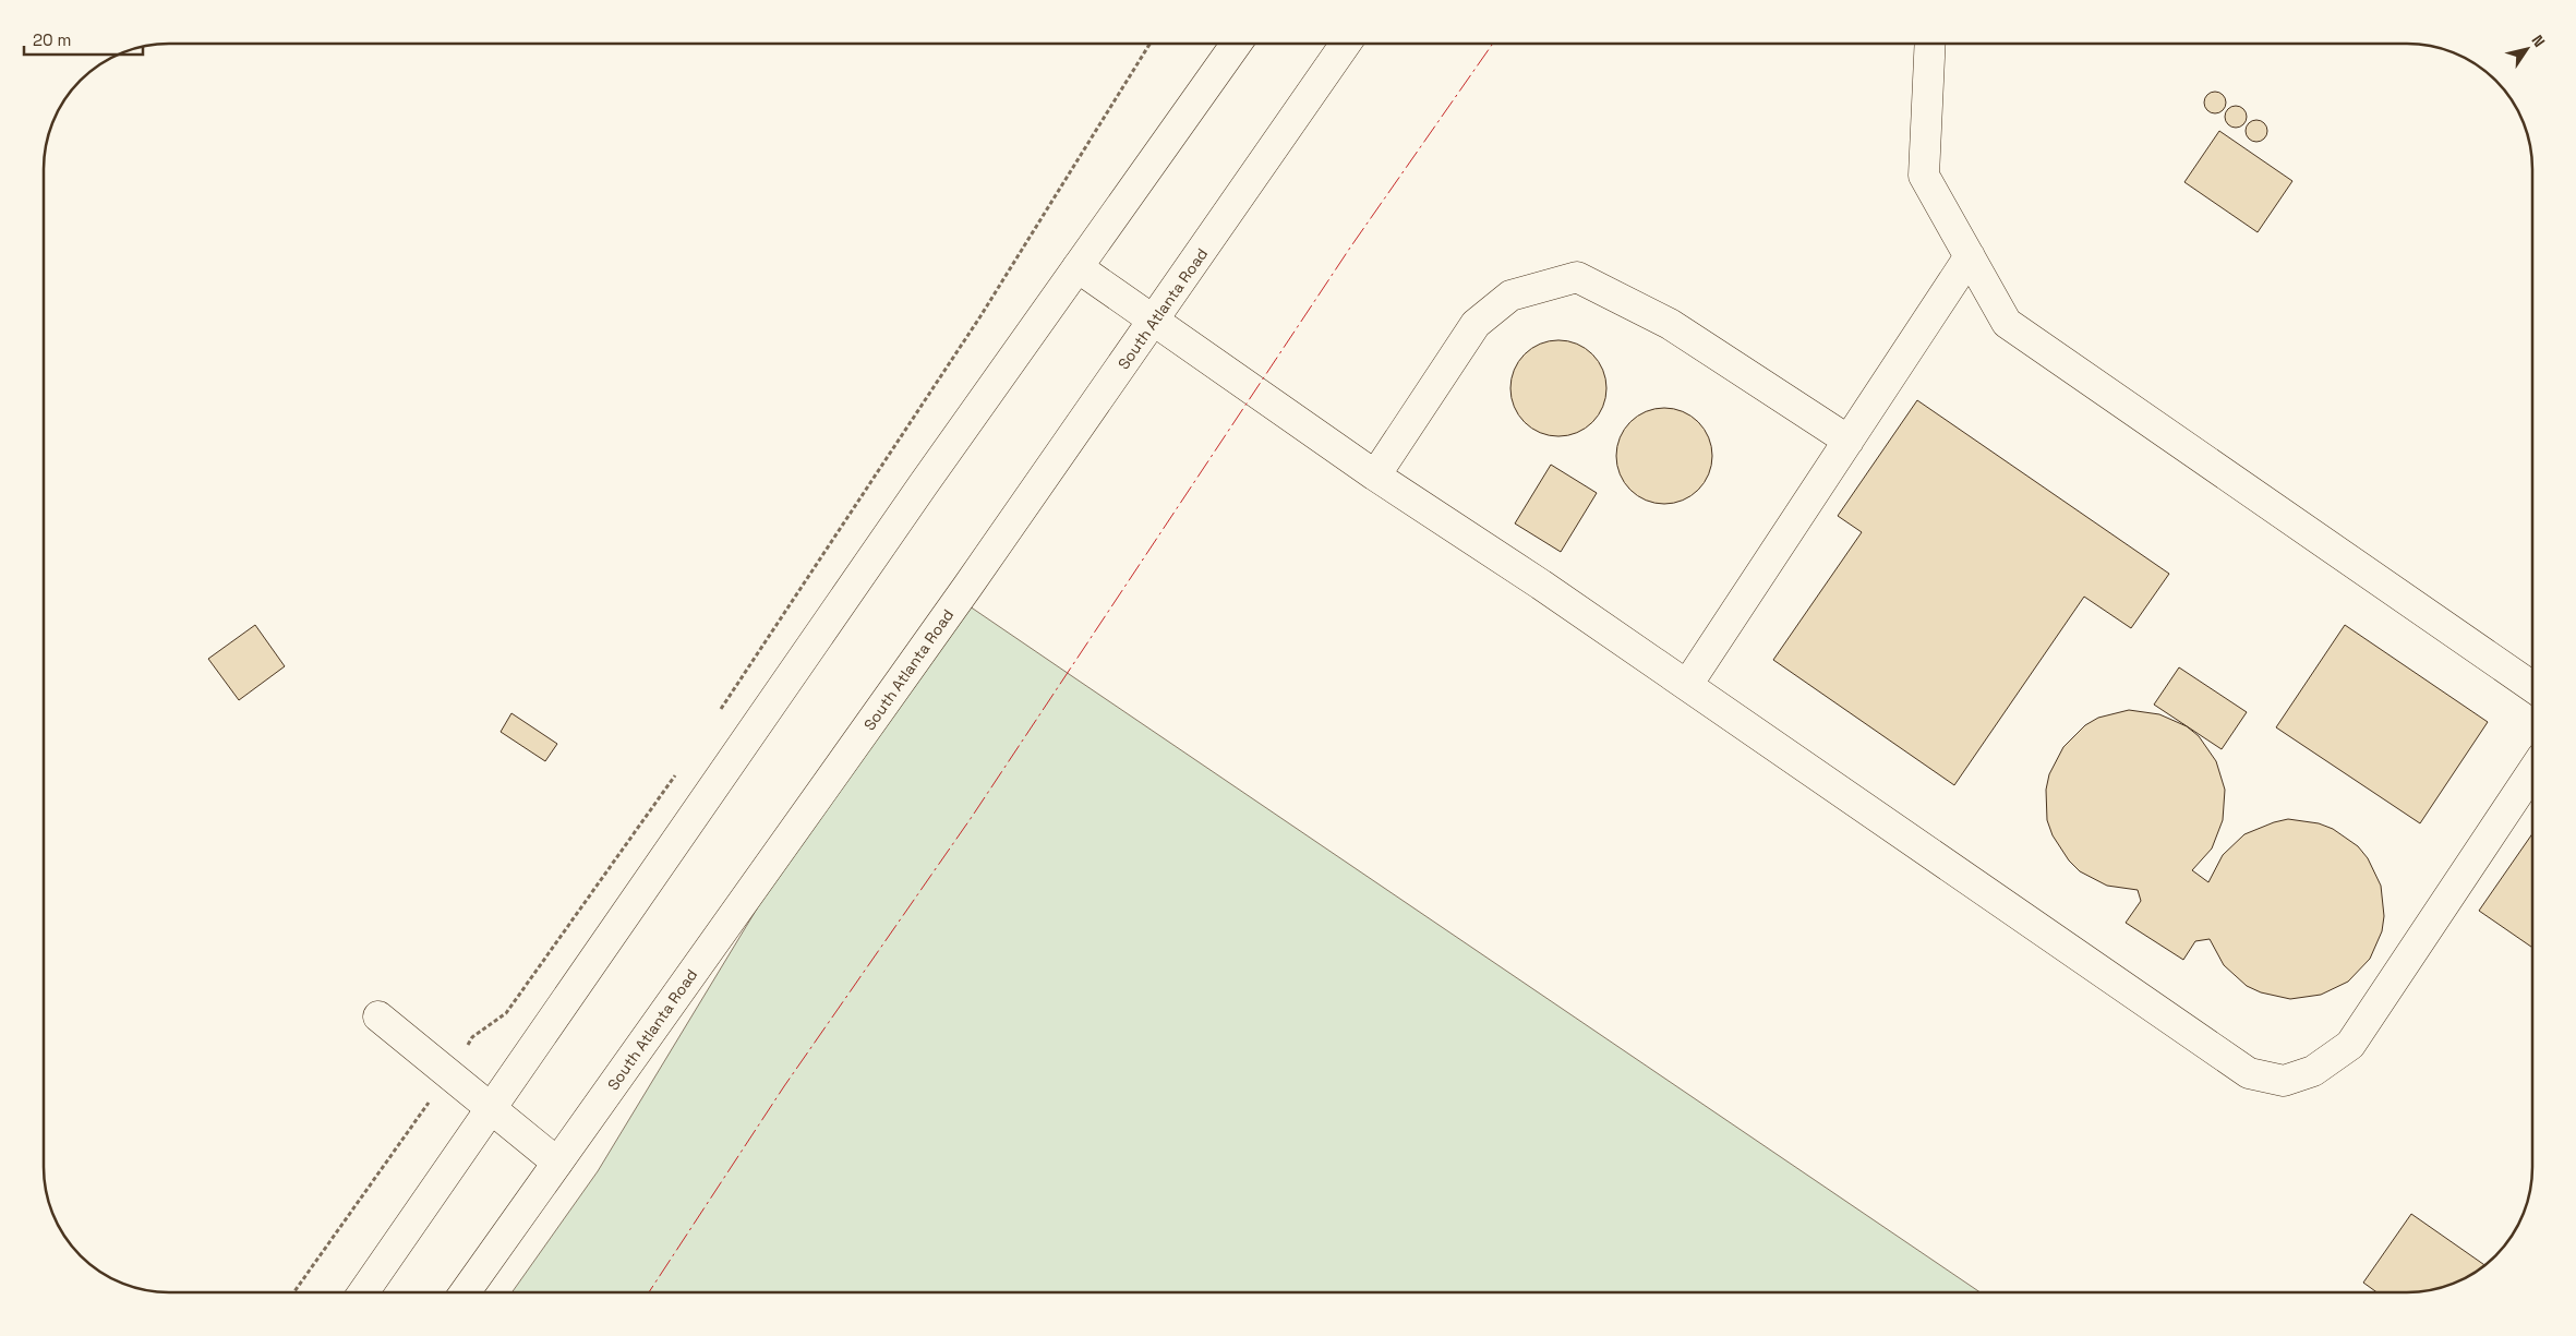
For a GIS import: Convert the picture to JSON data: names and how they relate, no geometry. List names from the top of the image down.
{
  "streets": {
    "main road": ["South Atlanta Road"]
  },
  "scale_bar": "20 m",
  "north": "top right"
}
